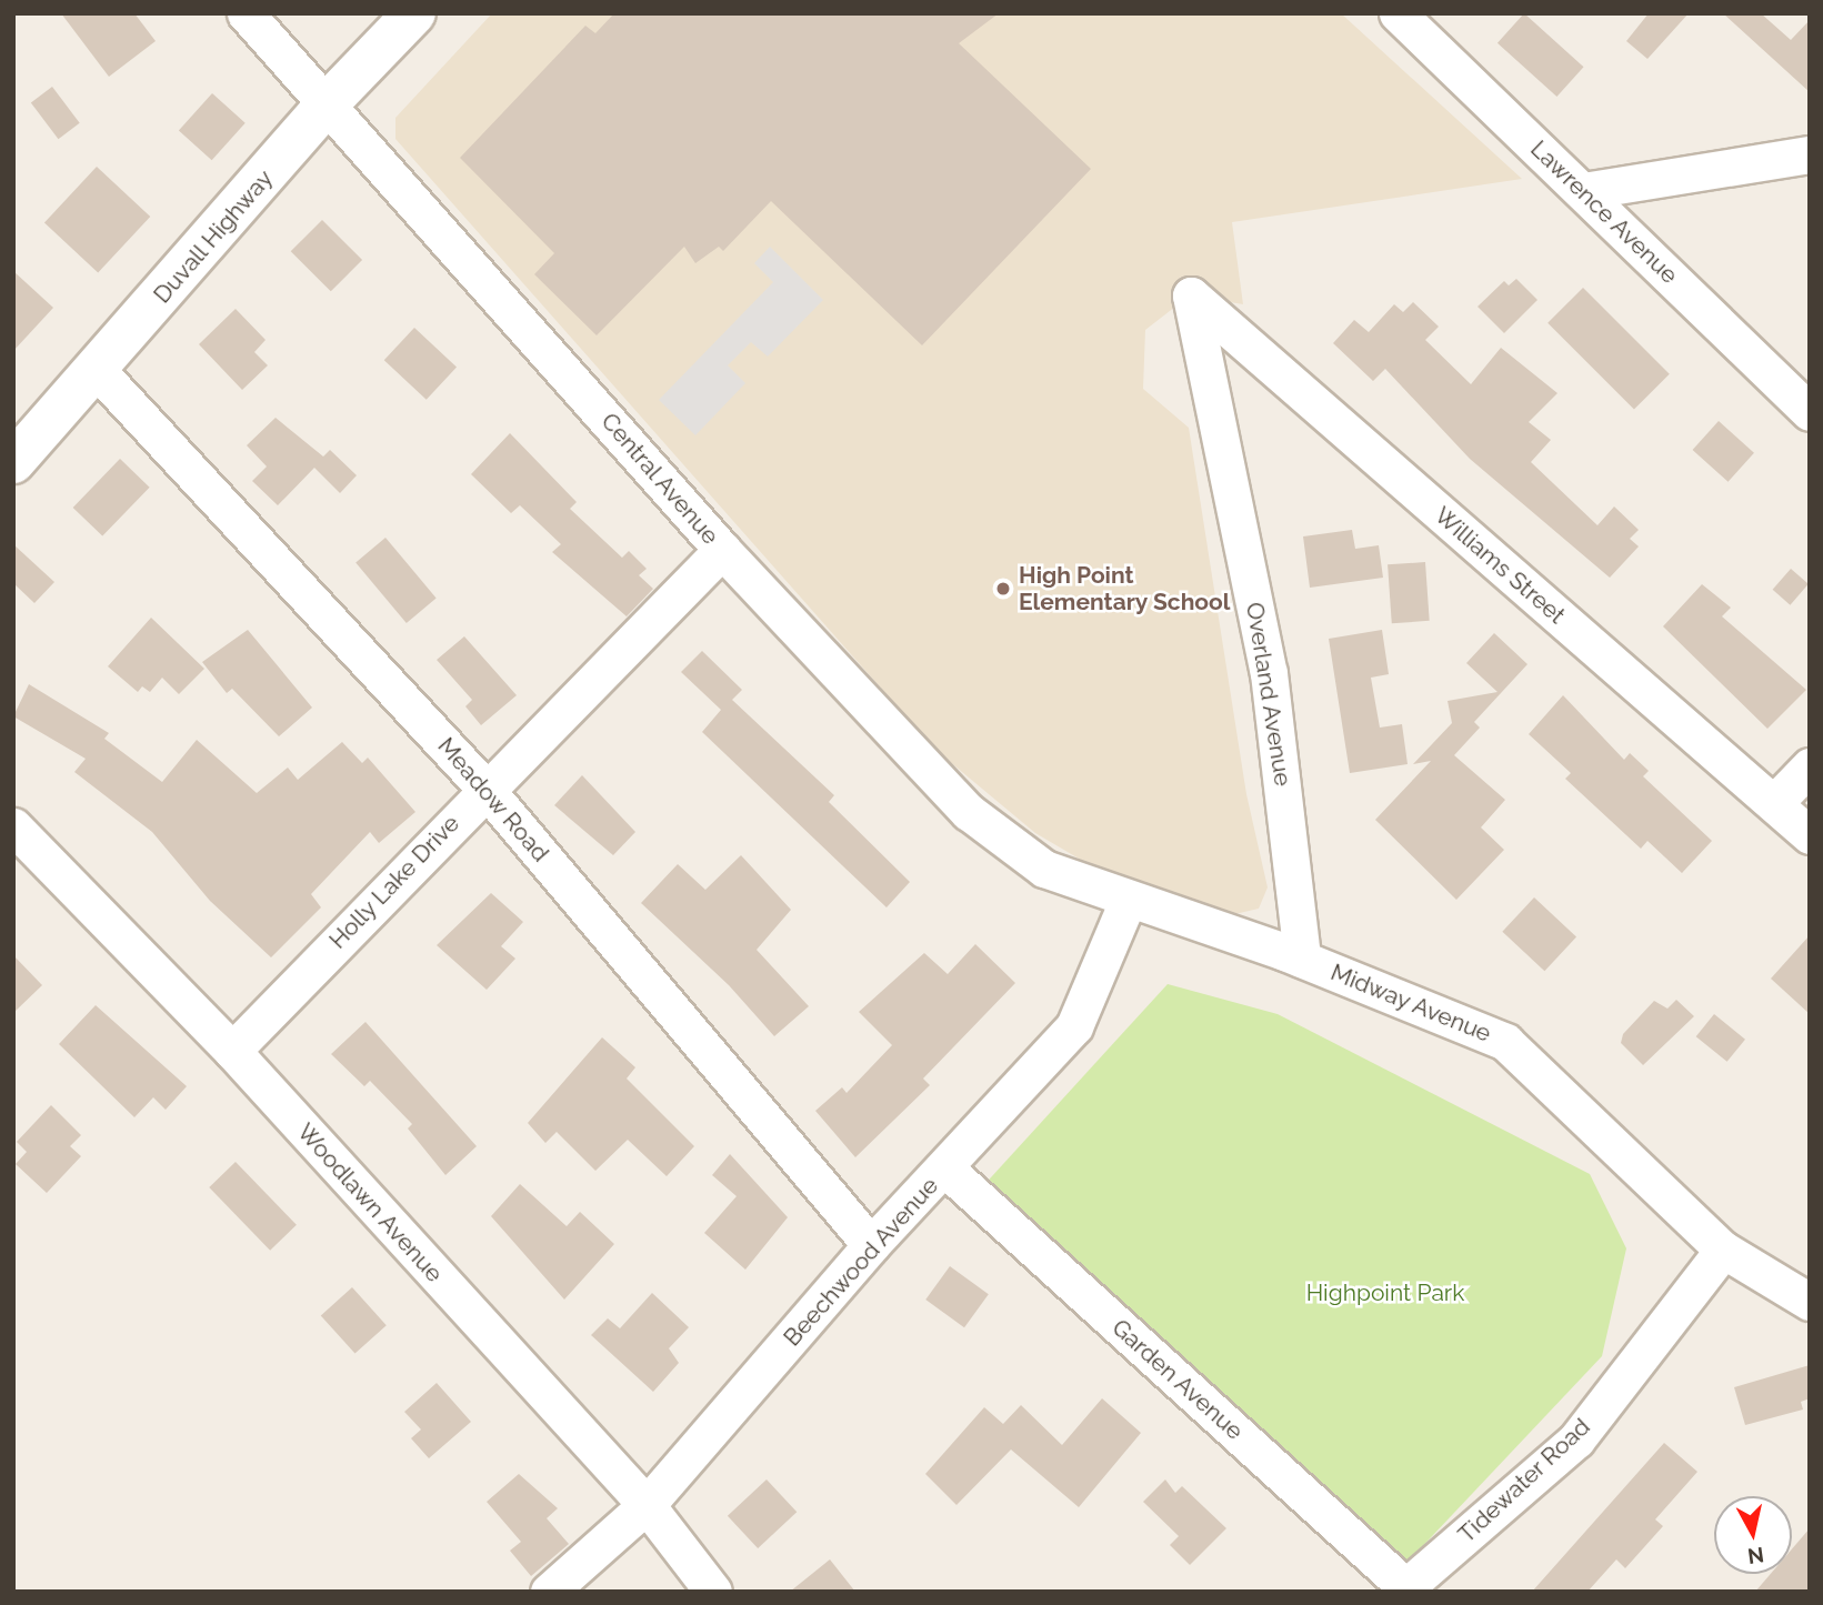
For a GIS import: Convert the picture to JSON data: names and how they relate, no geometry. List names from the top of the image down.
{
  "streets": {
    "street": [
      "Lawrence Avenue",
      "Duvall Highway",
      "Central Avenue",
      "Williams Street",
      "Overland Avenue",
      "Meadow Road",
      "Holly Lake Drive",
      "Midway Avenue",
      "Woodlawn Avenue",
      "Beechwood Avenue",
      "Garden Avenue",
      "Tidewater Road"
    ]
  },
  "crossings": [
    ["Duvall Highway", "Central Avenue"],
    ["Duvall Highway", "Meadow Road"],
    ["Central Avenue", "Holly Lake Drive"],
    ["Central Avenue", "Midway Avenue"],
    ["Central Avenue", "Beechwood Avenue"],
    ["Williams Street", "Overland Avenue"],
    ["Overland Avenue", "Midway Avenue"],
    ["Meadow Road", "Holly Lake Drive"],
    ["Meadow Road", "Beechwood Avenue"],
    ["Holly Lake Drive", "Woodlawn Avenue"],
    ["Midway Avenue", "Beechwood Avenue"],
    ["Midway Avenue", "Tidewater Road"],
    ["Woodlawn Avenue", "Beechwood Avenue"],
    ["Beechwood Avenue", "Garden Avenue"],
    ["Garden Avenue", "Tidewater Road"]
  ],
  "parks": ["Highpoint Park"],
  "places": ["High Point Elementary School"],
  "north": "bottom"
}
